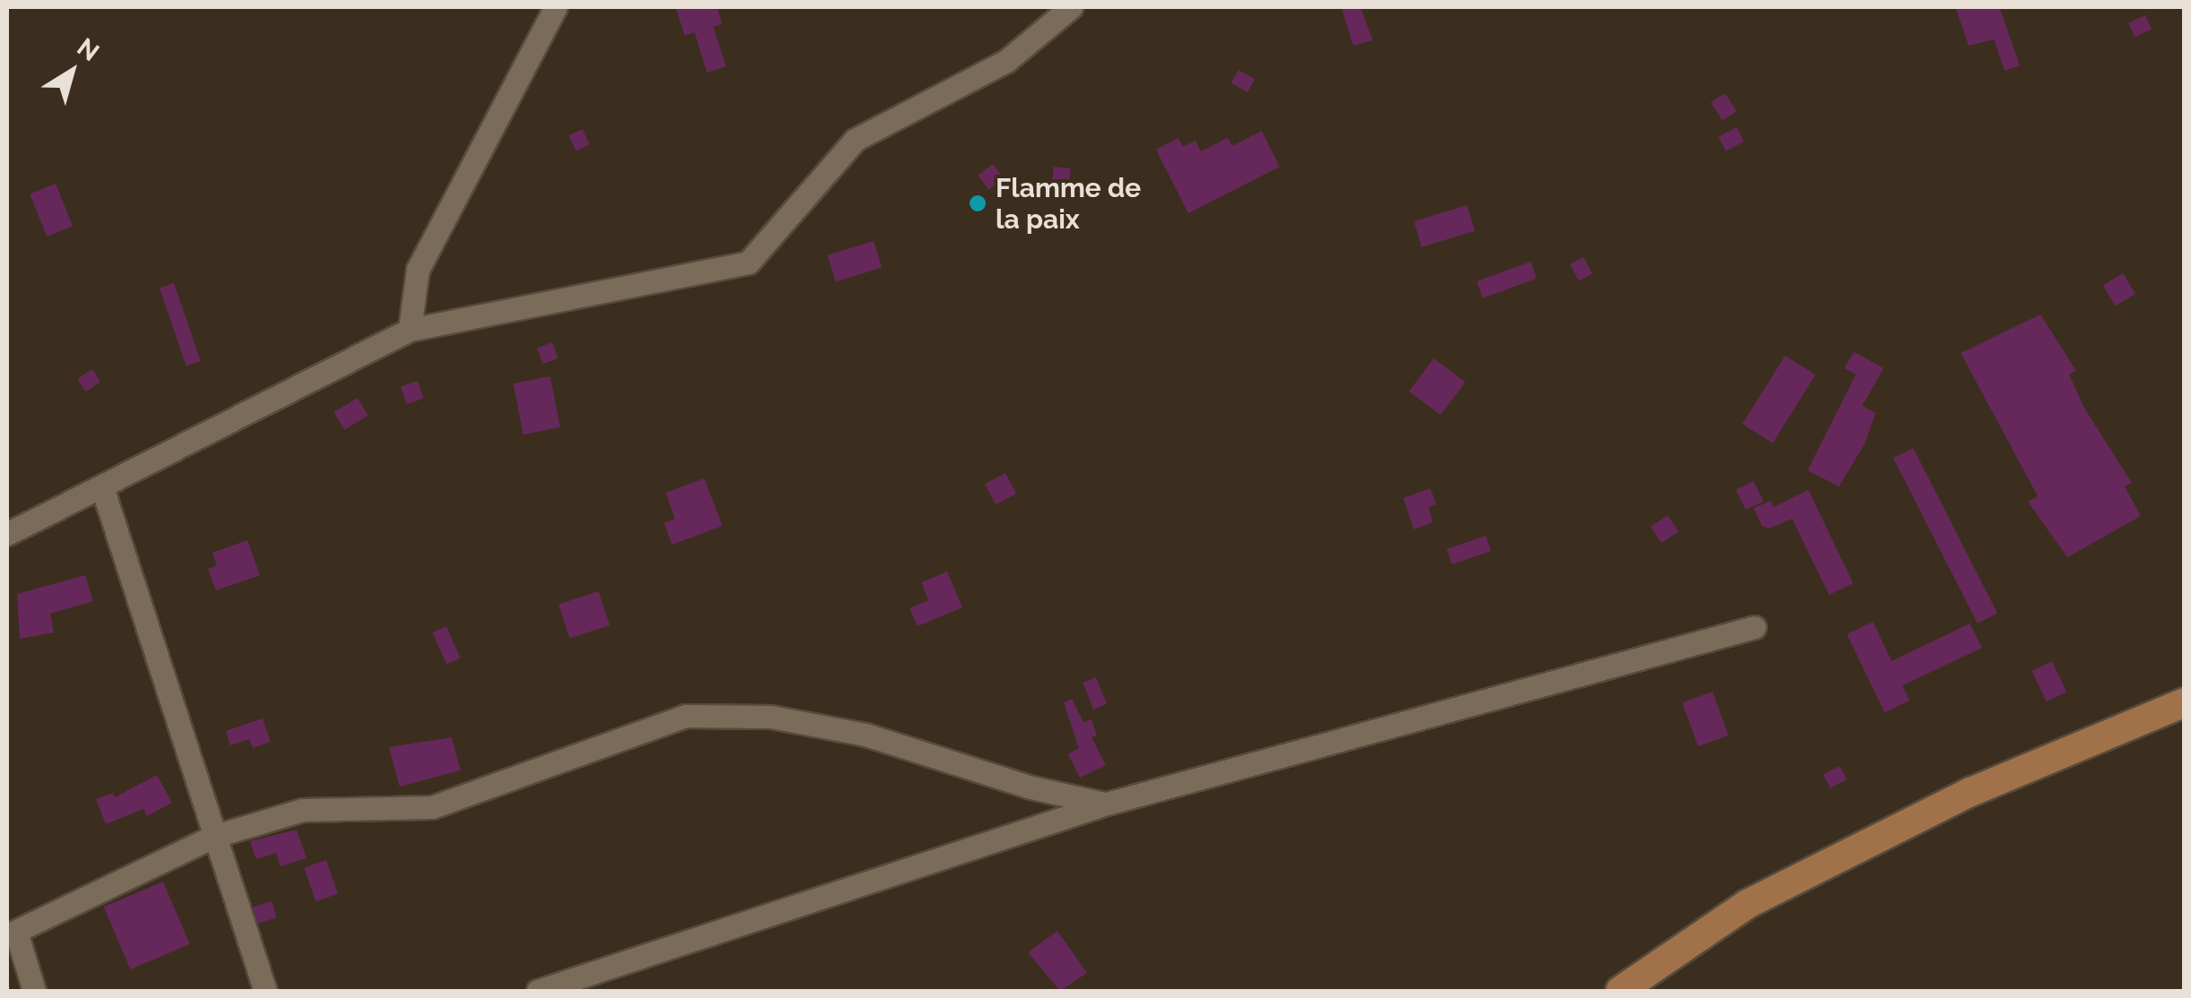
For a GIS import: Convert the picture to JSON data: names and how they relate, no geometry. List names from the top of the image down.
{
  "places": ["Flamme de la paix"],
  "north": "top right"
}
